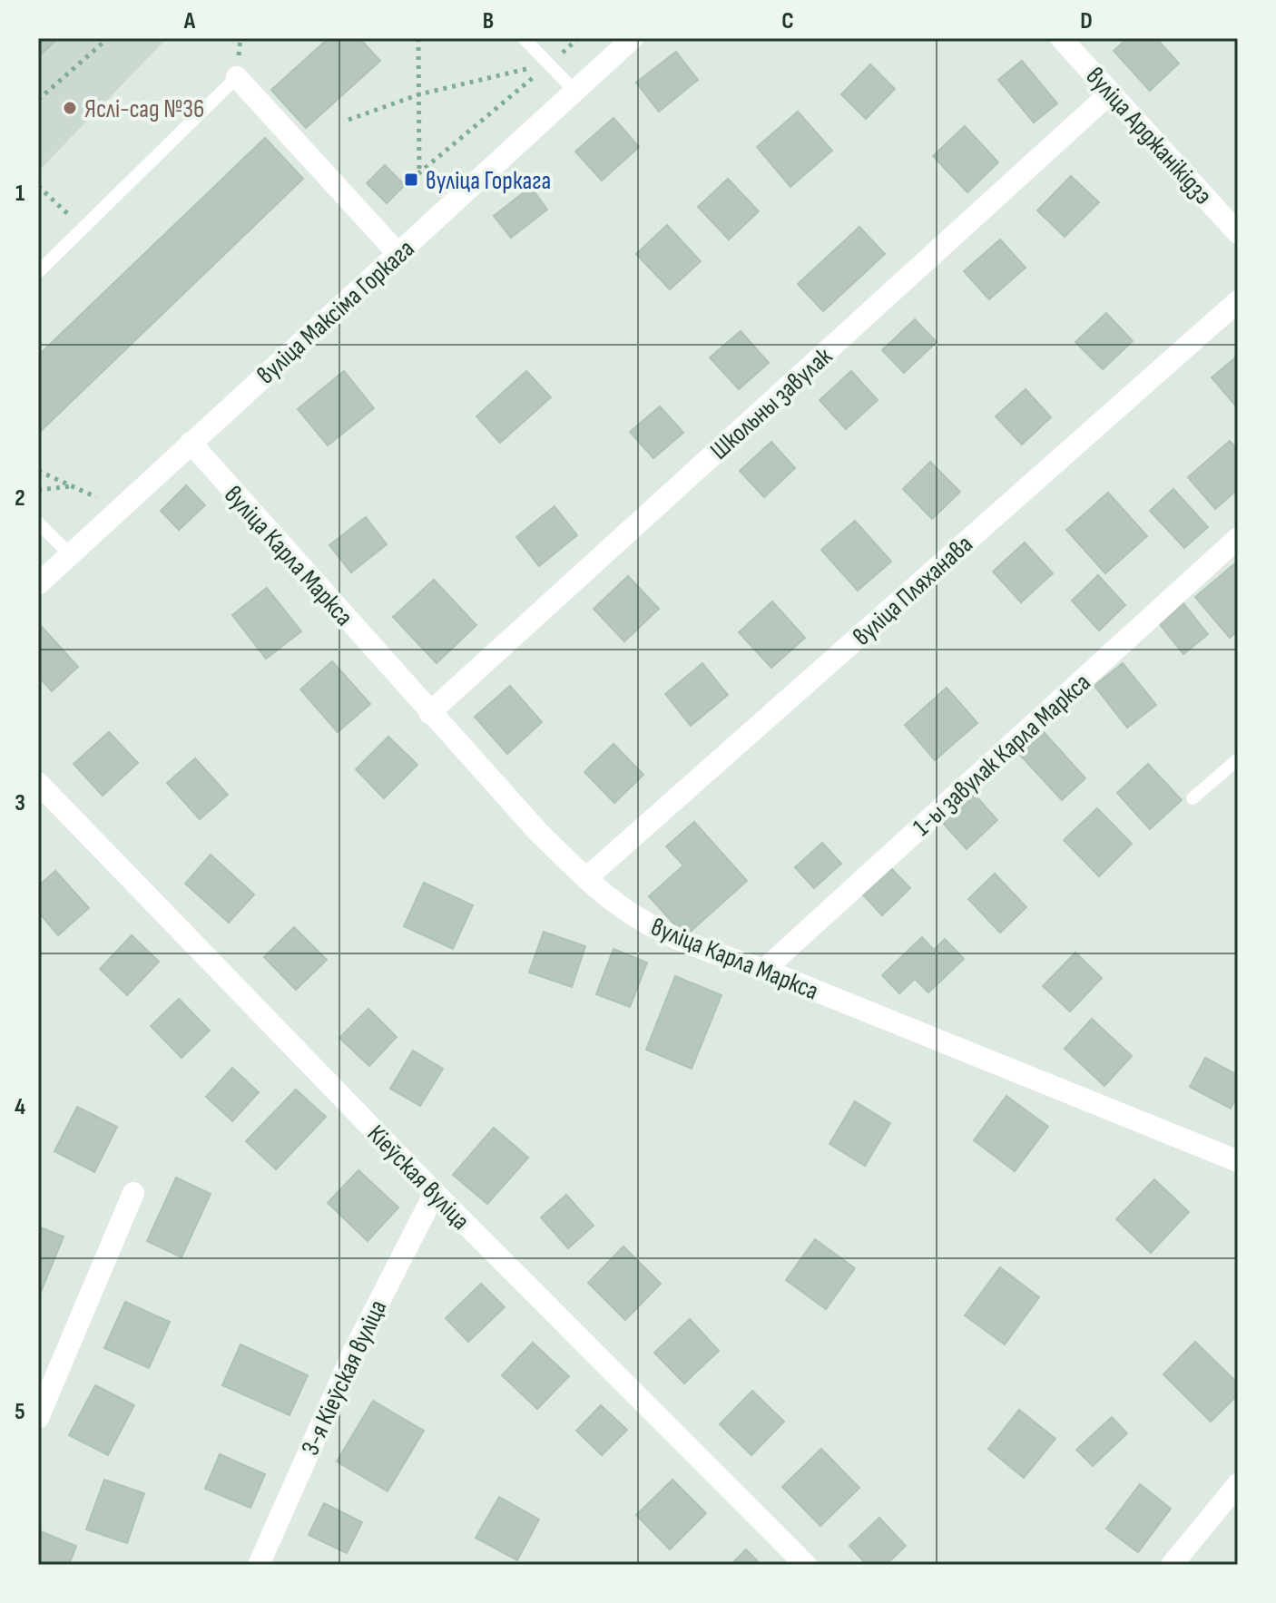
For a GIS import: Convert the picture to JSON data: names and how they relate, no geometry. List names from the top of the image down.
{
  "streets": {
    "street": [
      "вуліца Арджанікідзэ",
      "вуліца Максіма Горкага",
      "Школьны завулак",
      "вуліца Карла Маркса",
      "вуліца Пляханава",
      "1-ы завулак Карла Маркса",
      "Кіеўская вуліца",
      "3-я Кіеўская вуліца"
    ]
  },
  "crossings": [
    ["вуліца Арджанікідзэ", "Школьны завулак"],
    ["вуліца Максіма Горкага", "вуліца Карла Маркса"],
    ["Школьны завулак", "вуліца Карла Маркса"],
    ["вуліца Карла Маркса", "вуліца Пляханава"],
    ["вуліца Карла Маркса", "1-ы завулак Карла Маркса"],
    ["Кіеўская вуліца", "3-я Кіеўская вуліца"]
  ],
  "places": {
    "other": ["Яслі-сад №36"],
    "transit": ["вуліца Горкага"]
  },
  "grid": {
    "columns": [
      "A",
      "B",
      "C",
      "D"
    ],
    "rows": [
      "1",
      "2",
      "3",
      "4",
      "5"
    ]
  }
}
